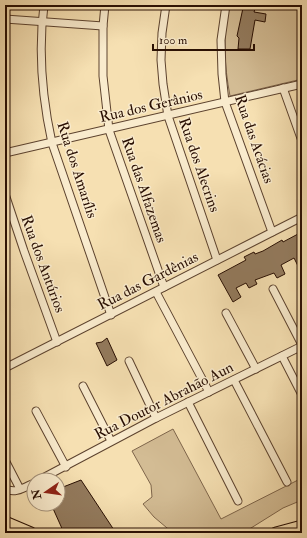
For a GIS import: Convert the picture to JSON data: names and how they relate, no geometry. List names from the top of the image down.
{
  "streets": {
    "street": [
      "Rua dos Gerânios",
      "Rua das Acácias",
      "Rua dos Alecrins",
      "Rua dos Amarílis",
      "Rua das Alfazemas",
      "Rua dos Antúrios",
      "Rua das Gardênias",
      "Rua Doutor Abrahão Aun"
    ]
  },
  "crossings": [
    ["Rua dos Gerânios", "Rua das Acácias"],
    ["Rua dos Gerânios", "Rua dos Alecrins"],
    ["Rua dos Gerânios", "Rua dos Amarílis"],
    ["Rua dos Gerânios", "Rua das Alfazemas"],
    ["Rua das Acácias", "Rua das Gardênias"],
    ["Rua dos Alecrins", "Rua das Gardênias"],
    ["Rua dos Amarílis", "Rua das Gardênias"],
    ["Rua das Alfazemas", "Rua das Gardênias"],
    ["Rua dos Antúrios", "Rua das Gardênias"]
  ],
  "scale_bar": "100 m",
  "north": "left"
}
